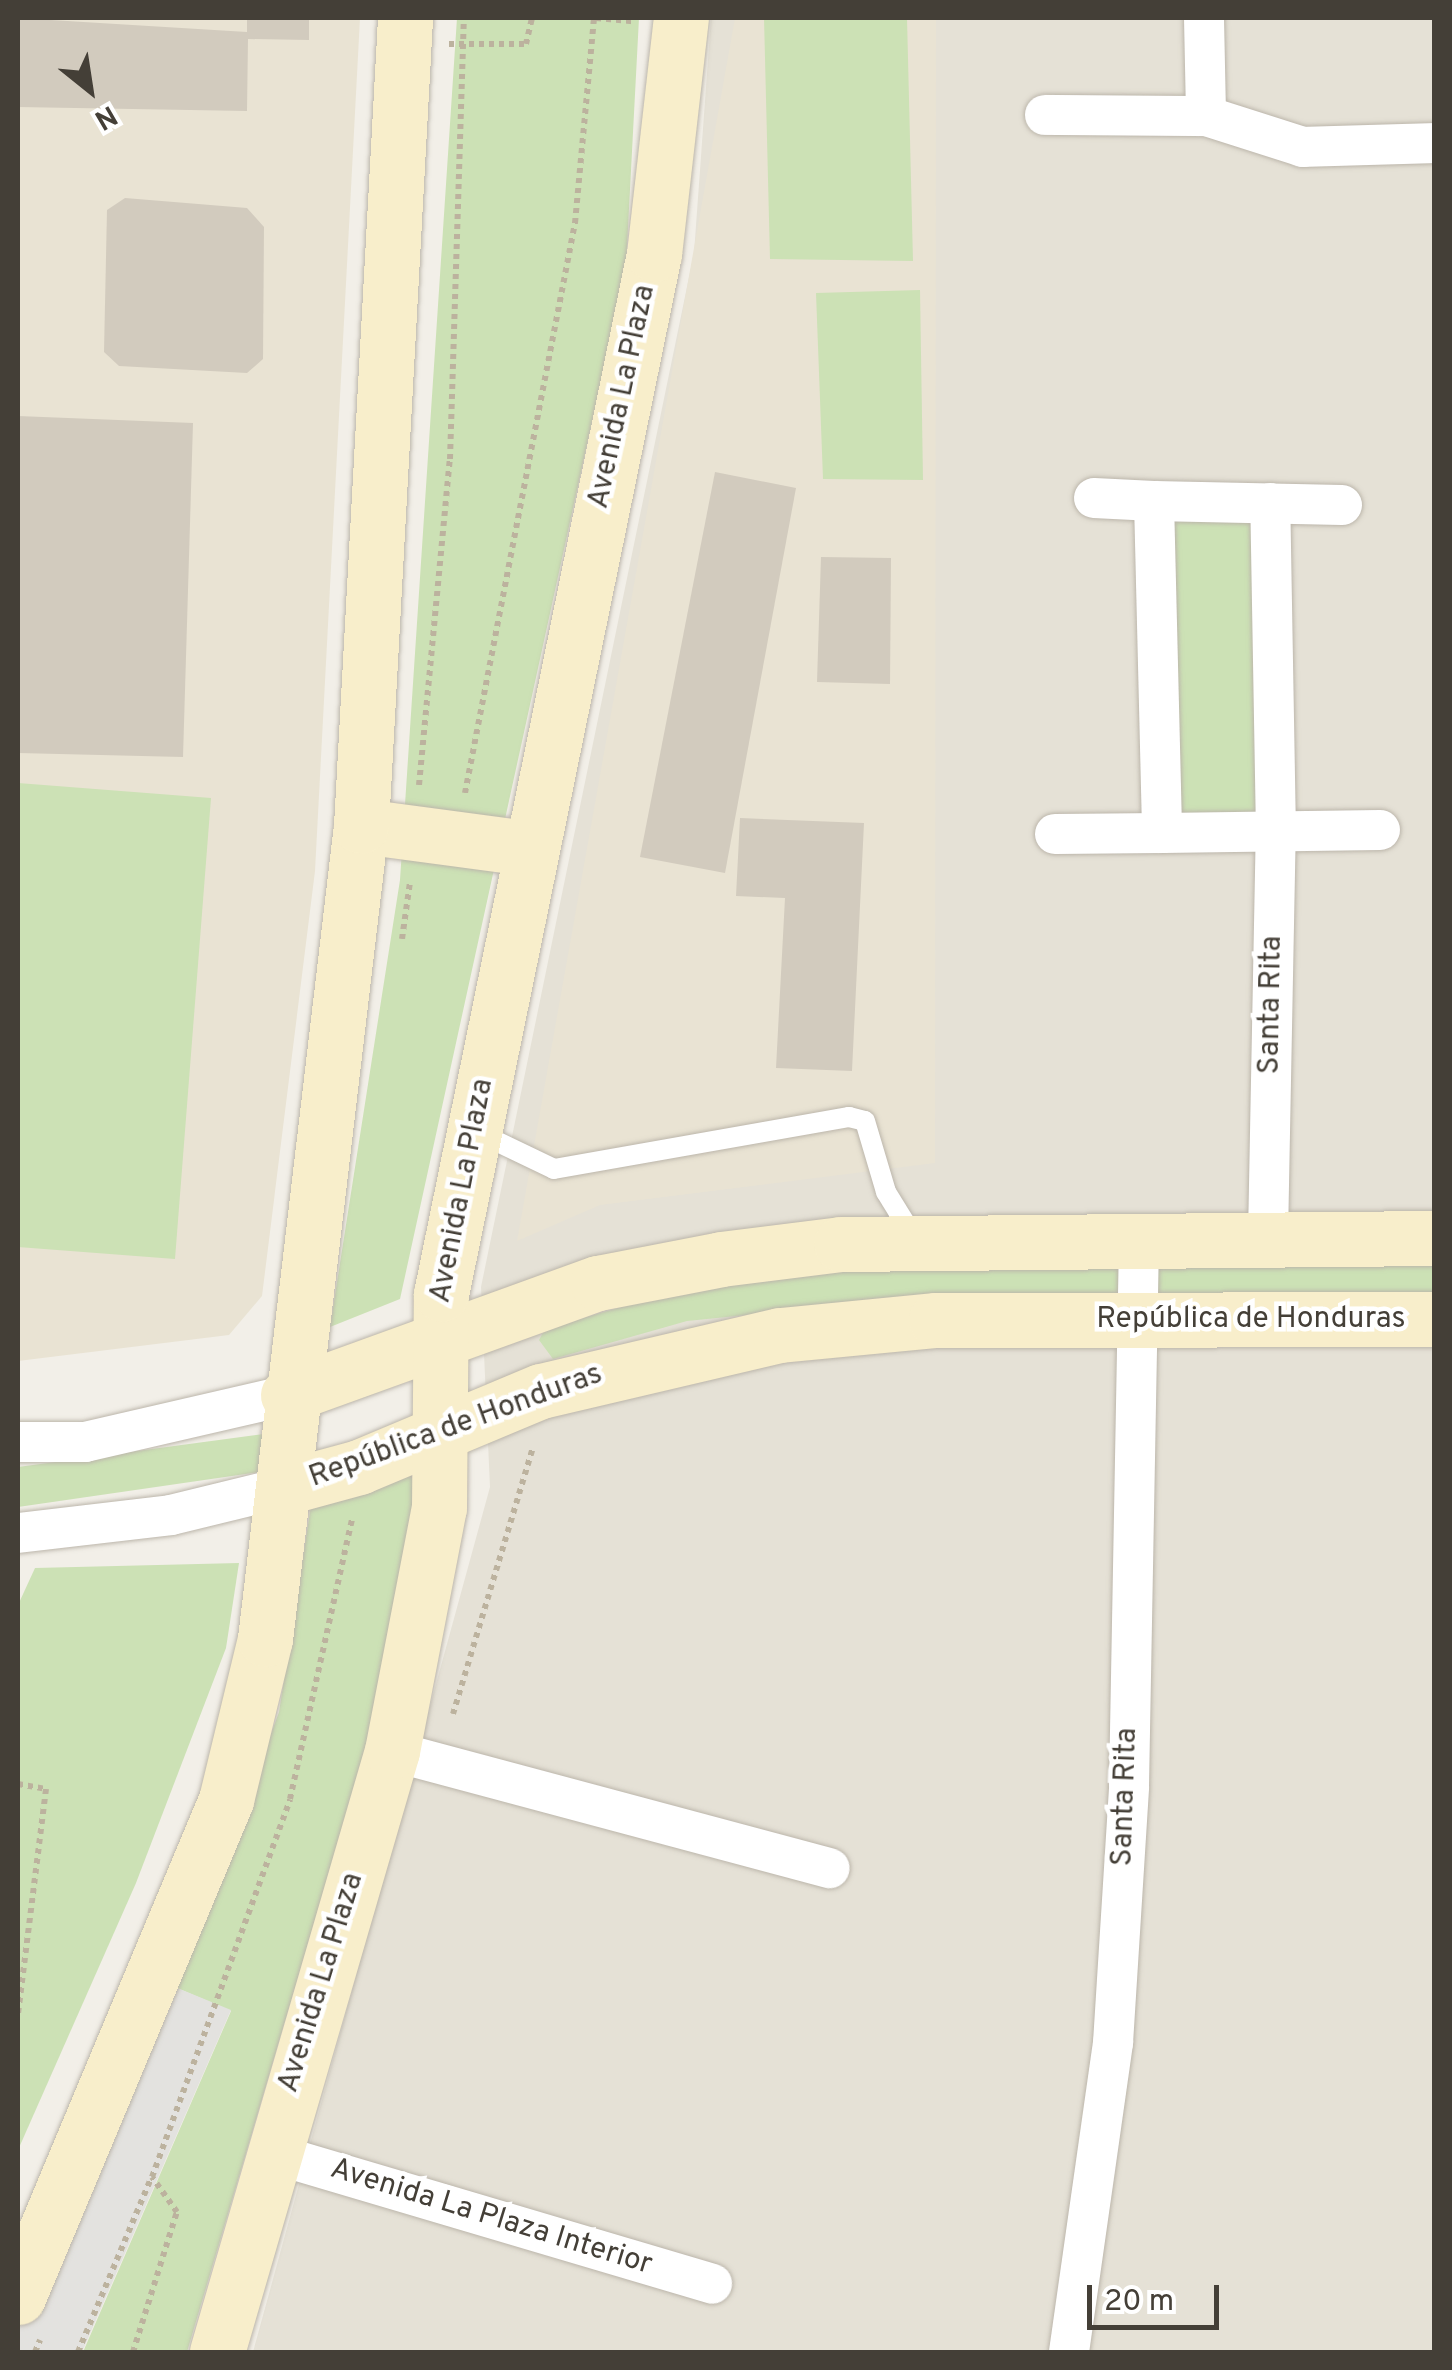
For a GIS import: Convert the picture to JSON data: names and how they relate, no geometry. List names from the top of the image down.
{
  "streets": {
    "main road": ["Avenida La Plaza", "República de Honduras"],
    "street": ["Santa Rita", "Avenida La Plaza Interior"]
  },
  "crossings": [
    ["Avenida La Plaza", "República de Honduras"],
    ["Avenida La Plaza", "Avenida La Plaza Interior"],
    ["Santa Rita", "República de Honduras"]
  ],
  "scale_bar": "20 m",
  "north": "bottom right"
}
